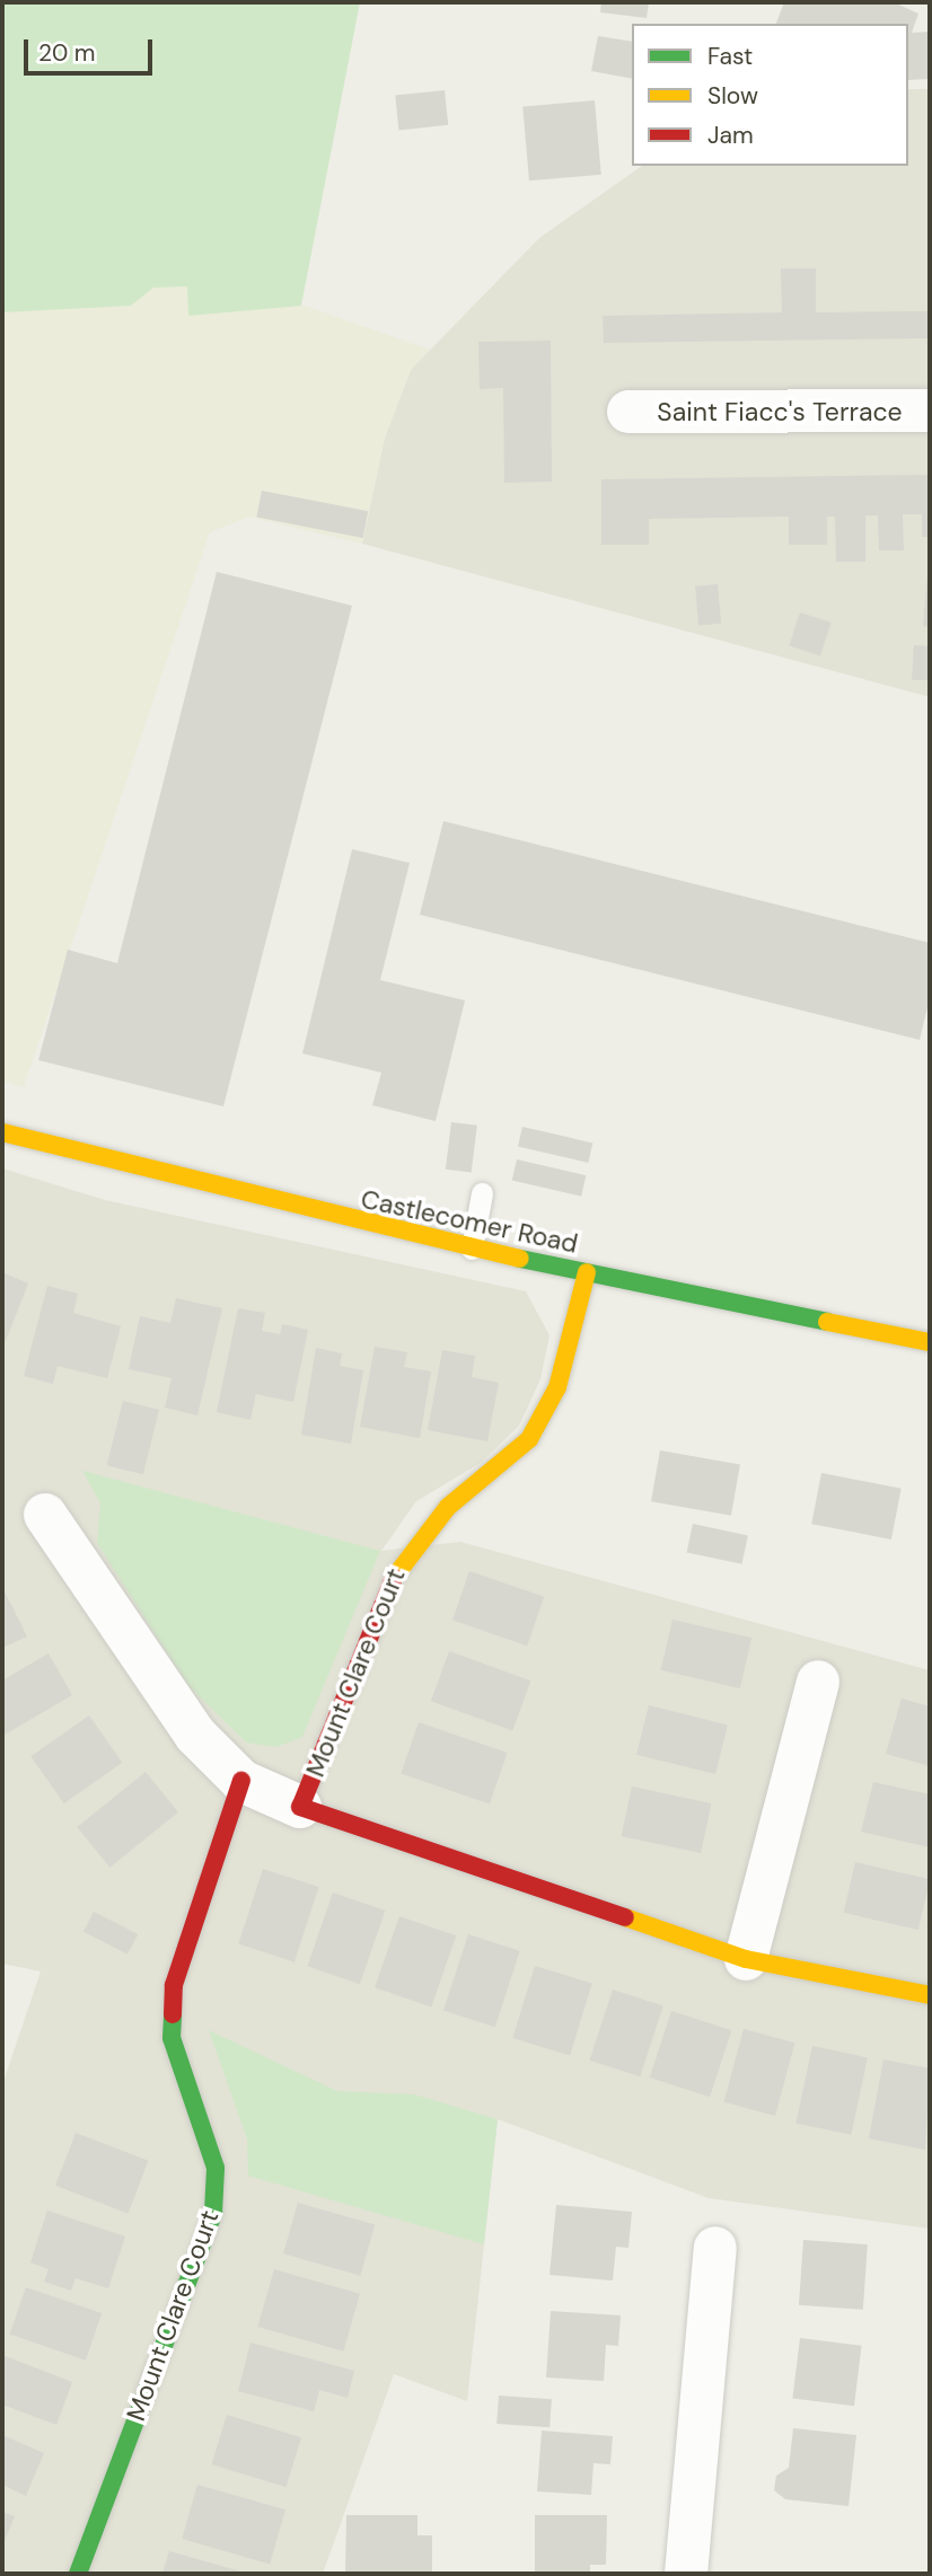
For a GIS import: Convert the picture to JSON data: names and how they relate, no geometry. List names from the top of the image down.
{
  "streets": {
    "street": ["Saint Fiacc's Terrace", "Castlecomer Road", "Mount Clare Court"]
  },
  "crossings": [
    ["Castlecomer Road", "Mount Clare Court"]
  ],
  "legend": ["Fast", "Slow", "Jam"],
  "scale_bar": "20 m"
}
